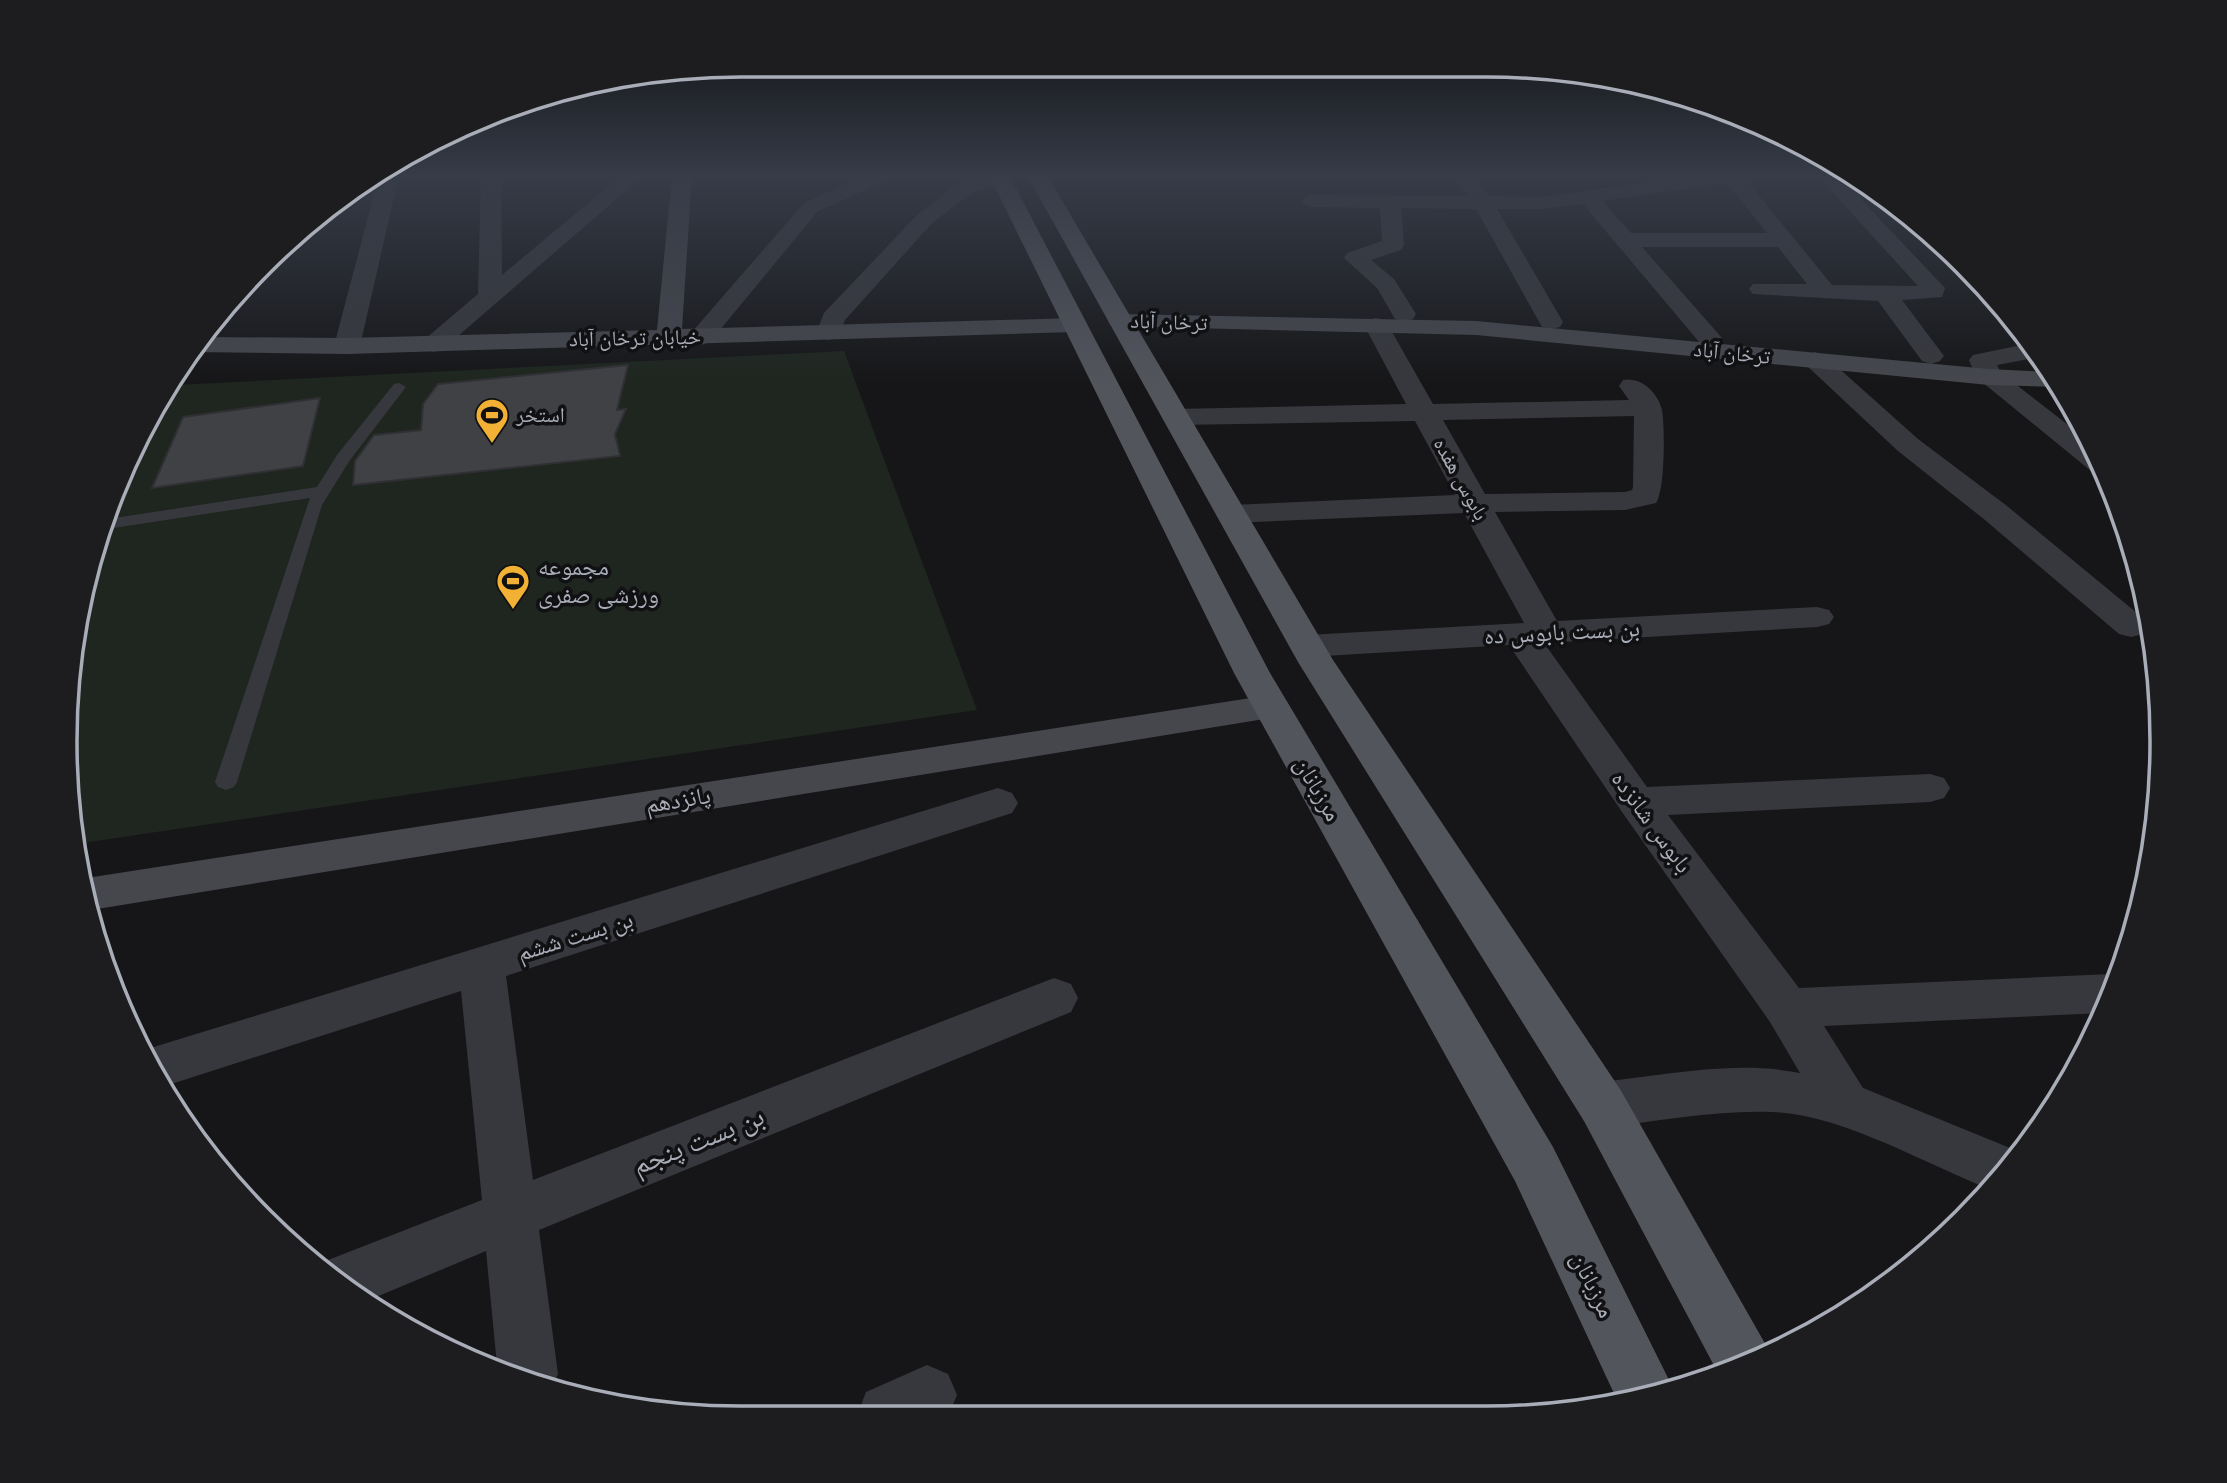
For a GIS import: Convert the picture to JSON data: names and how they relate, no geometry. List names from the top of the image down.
{
  "streets": {
    "main road": ["مرزبانان"],
    "street": [
      "ترخان آباد",
      "خیابان ترخان آباد",
      "بابوس هفده",
      "بن بست بابوس ده",
      "پانزدهم",
      "بابوس شانزده",
      "بن بست ششم",
      "بن بست پنجم"
    ]
  },
  "crossings": [
    ["ترخان آباد", "بابوس هفده"],
    ["خیابان ترخان آباد", "مرزبانان"],
    ["بابوس هفده", "بن بست بابوس ده"],
    ["بابوس هفده", "بابوس شانزده"],
    ["بن بست بابوس ده", "بابوس شانزده"],
    ["مرزبانان", "پانزدهم"]
  ],
  "places": {
    "sports": ["استخر", "مجموعه ورزشی صفری"]
  }
}
